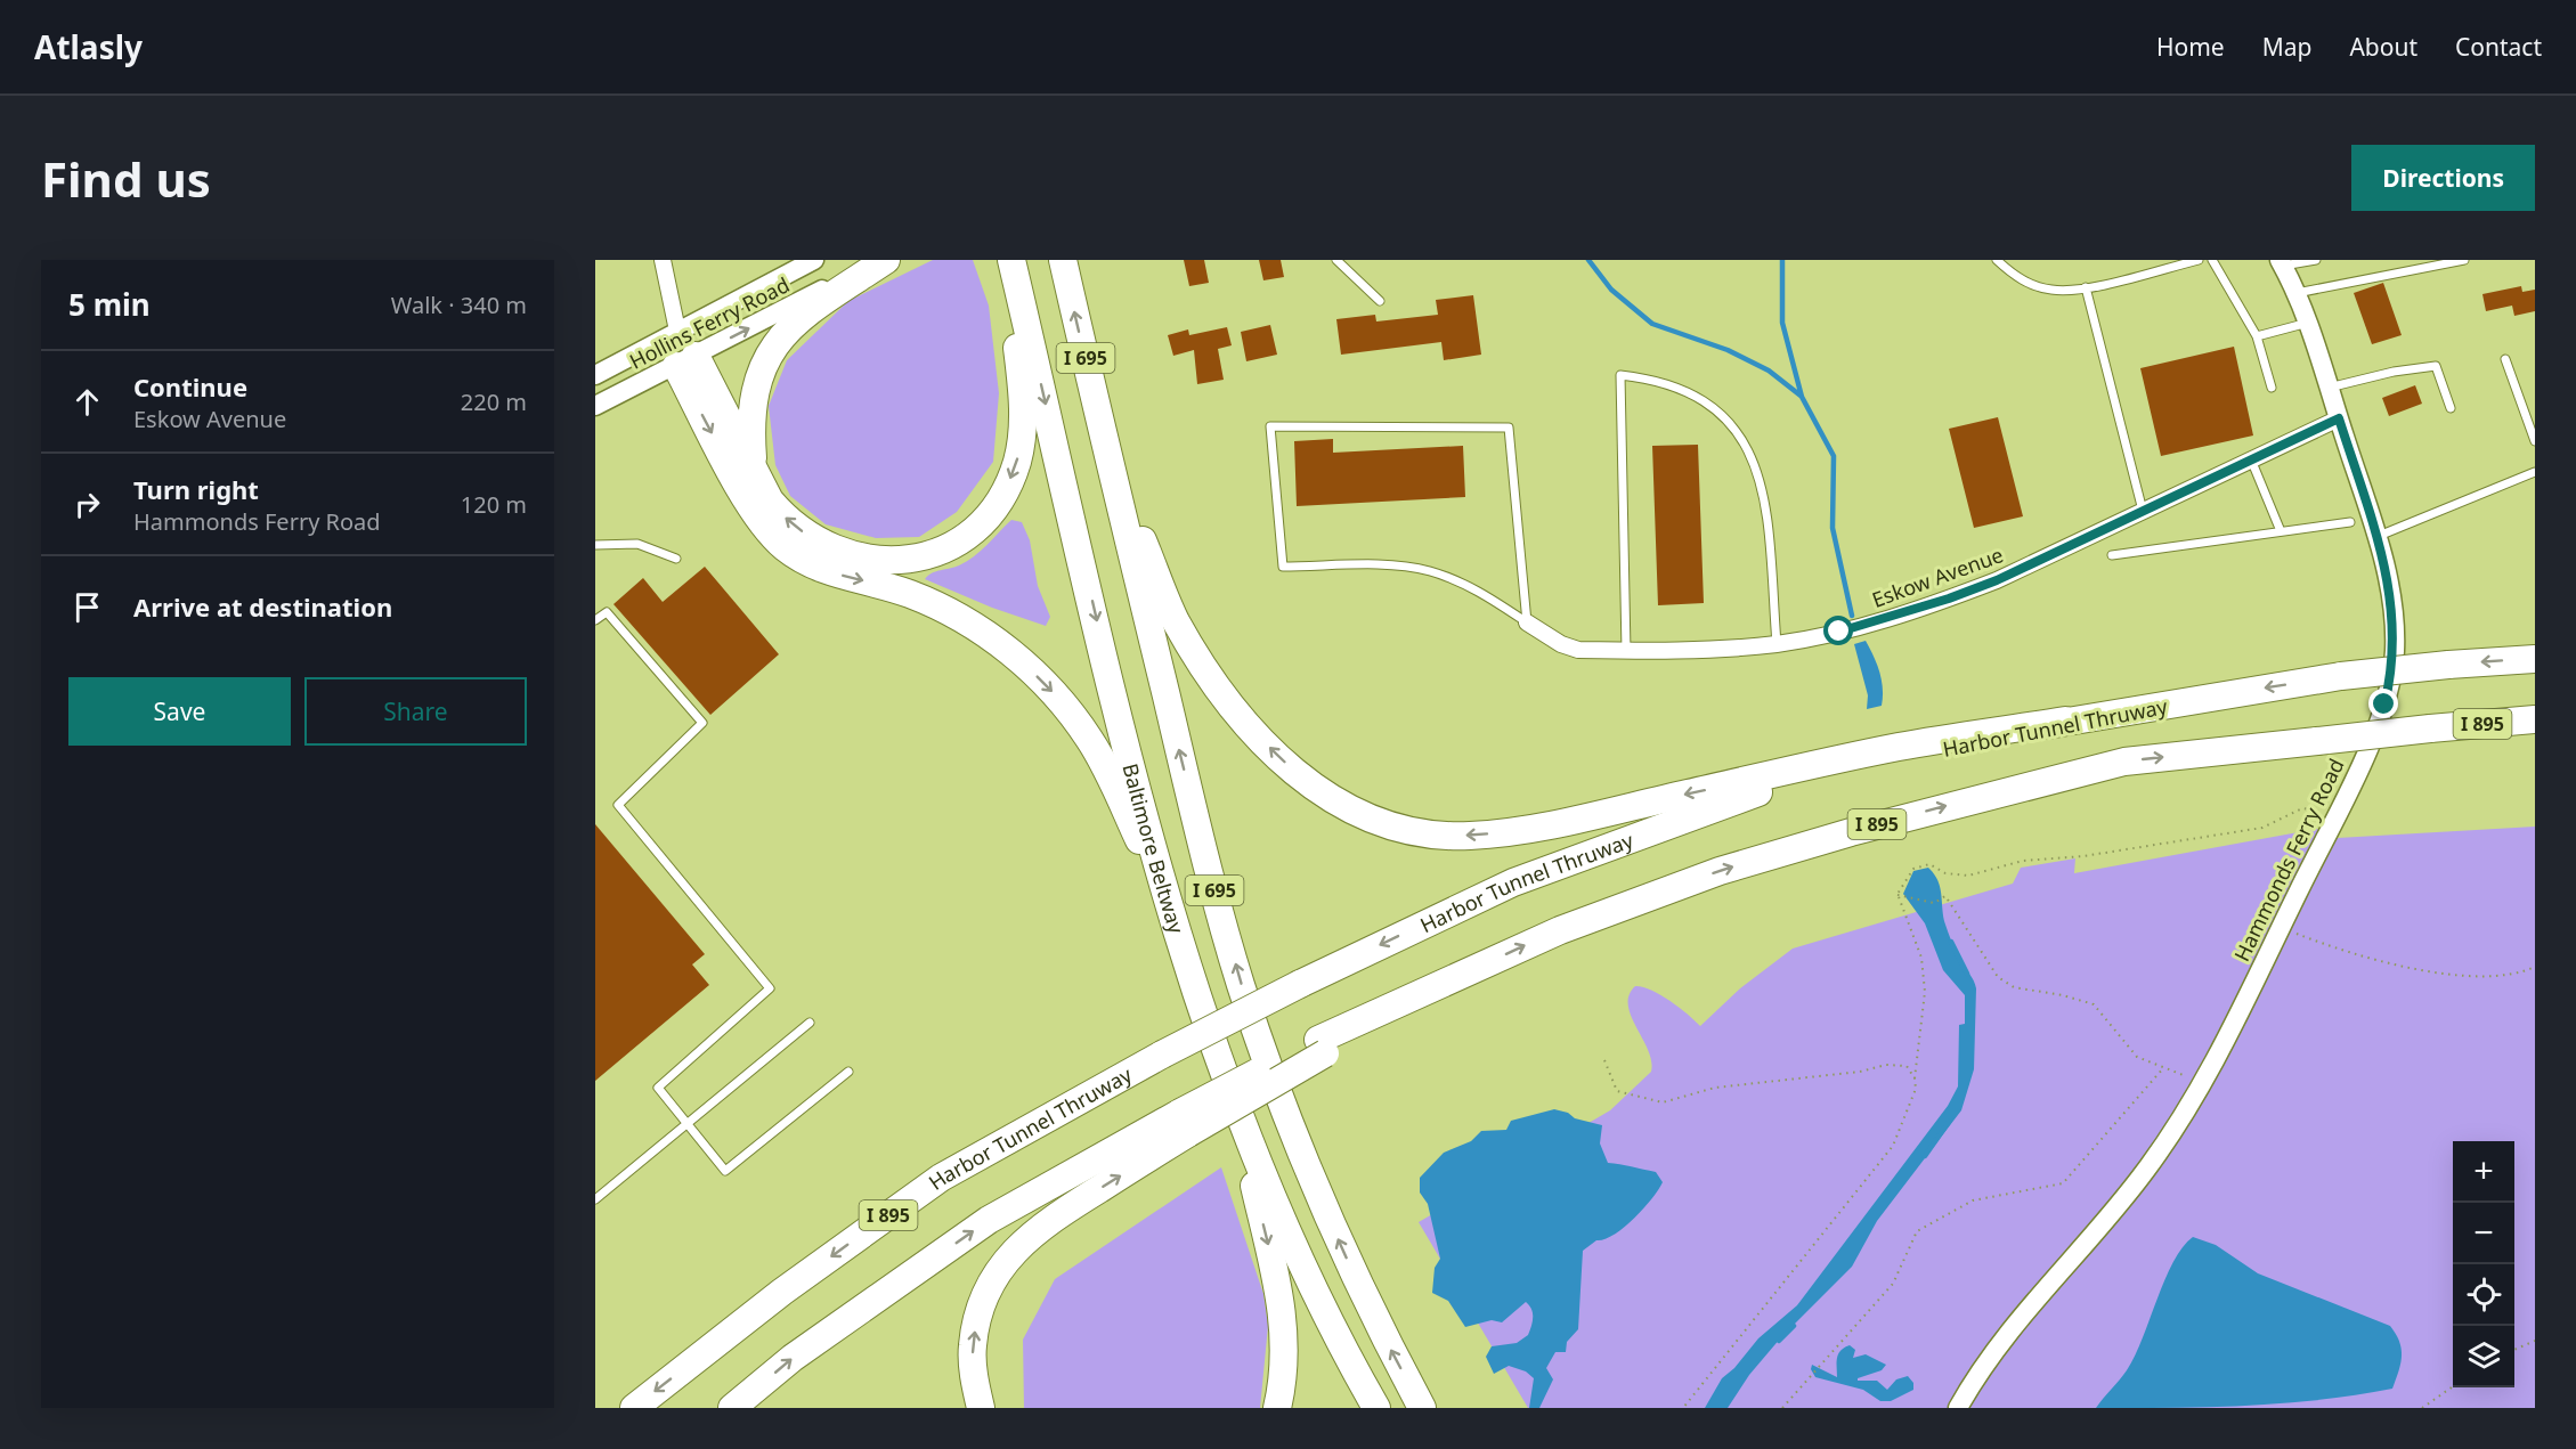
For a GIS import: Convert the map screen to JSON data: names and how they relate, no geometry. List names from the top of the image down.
{
  "streets": {
    "highway": [
      "I 695",
      "I 895",
      "Harbor Tunnel Thruway",
      "Baltimore Beltway"
    ],
    "street": ["Hollins Ferry Road", "Eskow Avenue", "Hammonds Ferry Road"]
  },
  "crossings": [
    ["Eskow Avenue", "Hammonds Ferry Road"]
  ],
  "page": {
    "header": "Atlasly",
    "nav": [
      "Home",
      "Map",
      "About",
      "Contact"
    ],
    "buttons": [
      "Directions",
      ["Save", "Share"]
    ],
    "title": "Find us",
    "heading": ["5 min", "Walk · 340 m"],
    "list": [
      ["Continue", "Eskow Avenue", "220 m"],
      ["Turn right", "Hammonds Ferry Road", "120 m"],
      "Arrive at destination"
    ],
    "map_buttons": ["+", "−"]
  }
}
